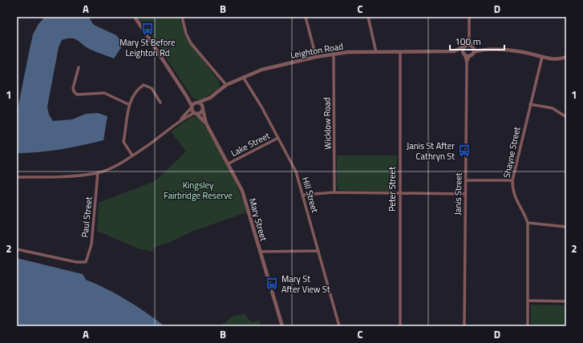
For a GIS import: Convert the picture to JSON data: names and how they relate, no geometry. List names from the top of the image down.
{
  "streets": {
    "street": [
      "Leighton Road",
      "Wicklow Road",
      "Lake Street",
      "Shayne Street",
      "Peter Street",
      "Janis Street",
      "Hill Street",
      "Paul Street",
      "Mary Street"
    ]
  },
  "crossings": [
    ["Leighton Road", "Wicklow Road"],
    ["Leighton Road", "Peter Street"],
    ["Leighton Road", "Janis Street"],
    ["Leighton Road", "Hill Street"],
    ["Leighton Road", "Mary Street"],
    ["Lake Street", "Hill Street"],
    ["Lake Street", "Mary Street"]
  ],
  "parks": ["Kingsley Fairbridge Reserve"],
  "places": {
    "bus stop": ["Mary St Before Leighton Rd", "Janis St After Cathryn St", "Mary St After View St"]
  },
  "scale_bar": "100 m",
  "grid": {
    "columns": [
      "A",
      "B",
      "C",
      "D"
    ],
    "rows": ["1", "2"]
  }
}
